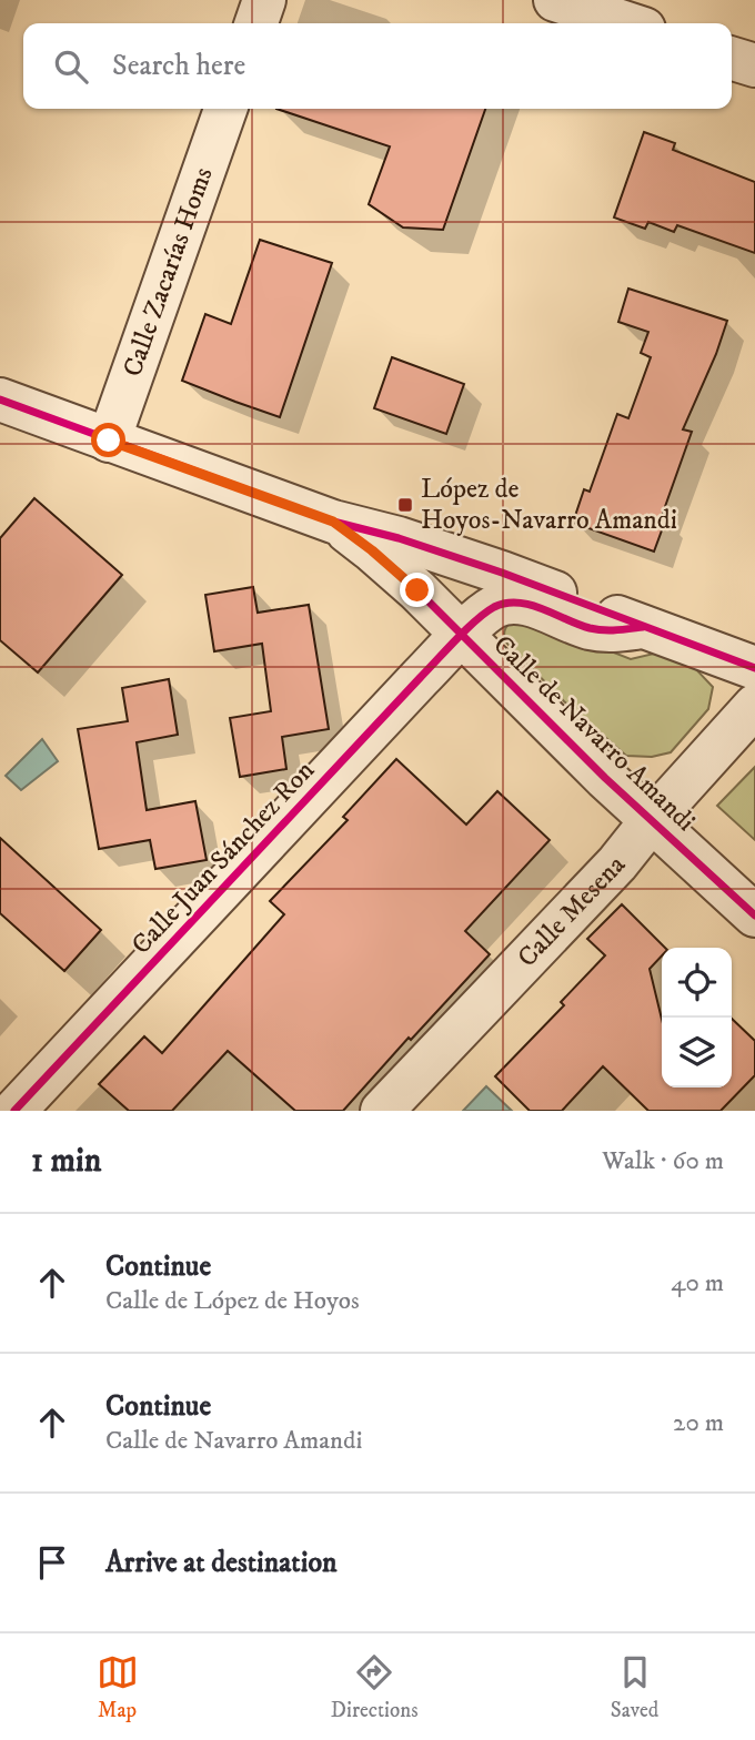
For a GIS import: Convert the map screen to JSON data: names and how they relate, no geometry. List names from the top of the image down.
{
  "streets": {
    "street": [
      "Calle Zacarías Homs",
      "Calle de Navarro Amandi",
      "Calle Juan Sánchez Ron",
      "Calle Mesena"
    ]
  },
  "crossings": [
    ["Calle de Navarro Amandi", "Calle Juan Sánchez Ron"],
    ["Calle de Navarro Amandi", "Calle Mesena"]
  ],
  "places": {
    "transit": ["López de Hoyos-Navarro Amandi"]
  },
  "page": {
    "search": "Search here",
    "heading": ["1 min", "Walk · 60 m"],
    "list": [
      ["Continue", "Calle de López de Hoyos", "40 m"],
      ["Continue", "Calle de Navarro Amandi", "20 m"],
      "Arrive at destination"
    ],
    "nav": ["Map", "Directions", "Saved"]
  }
}
